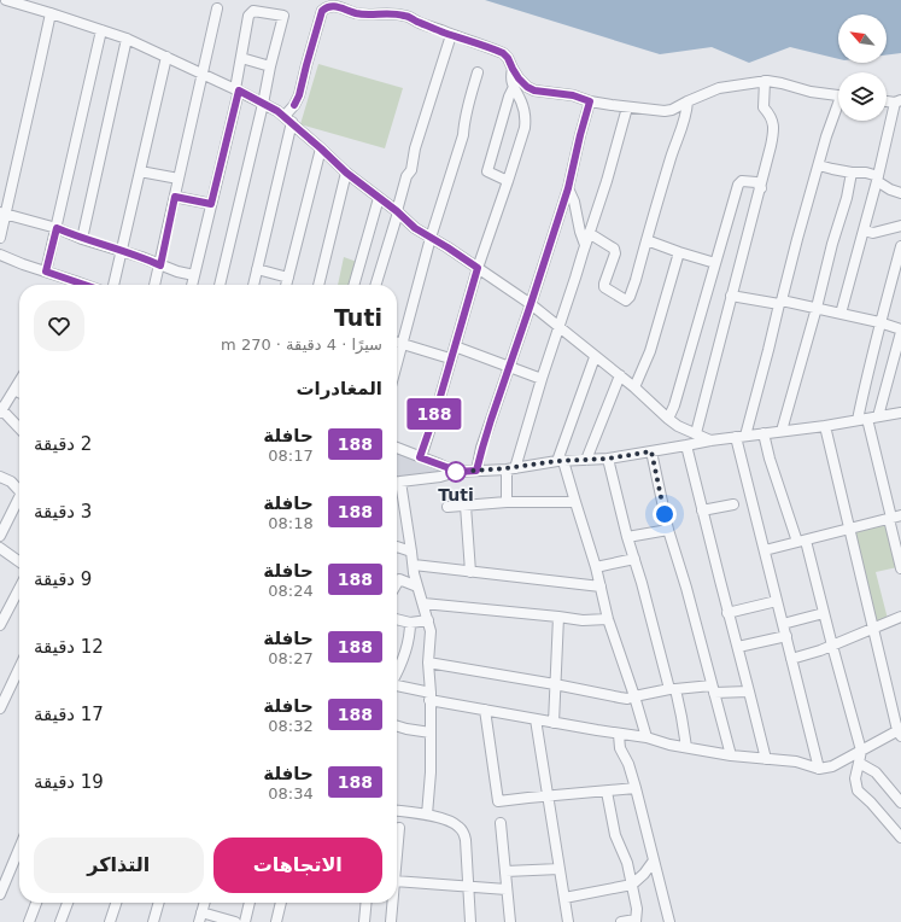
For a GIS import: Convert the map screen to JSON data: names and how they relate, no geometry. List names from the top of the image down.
{
  "places": ["Tuti"],
  "lines": ["bus line 188"],
  "north": "top left",
  "page": {
    "on_map": "188",
    "heading": [
      ["Tuti", "سيرًا · 4 دقيقة · 270 m"],
      "المغادرات"
    ],
    "list": [
      {
        "mark": "188",
        "name": "حافلة",
        "note": "08:17",
        "value": "2 دقيقة"
      },
      {
        "mark": "188",
        "name": "حافلة",
        "note": "08:18",
        "value": "3 دقيقة"
      },
      {
        "mark": "188",
        "name": "حافلة",
        "note": "08:24",
        "value": "9 دقيقة"
      },
      {
        "mark": "188",
        "name": "حافلة",
        "note": "08:27",
        "value": "12 دقيقة"
      },
      {
        "mark": "188",
        "name": "حافلة",
        "note": "08:32",
        "value": "17 دقيقة"
      },
      {
        "mark": "188",
        "name": "حافلة",
        "note": "08:34",
        "value": "19 دقيقة"
      }
    ],
    "buttons": ["الاتجاهات", "التذاكر"]
  }
}
